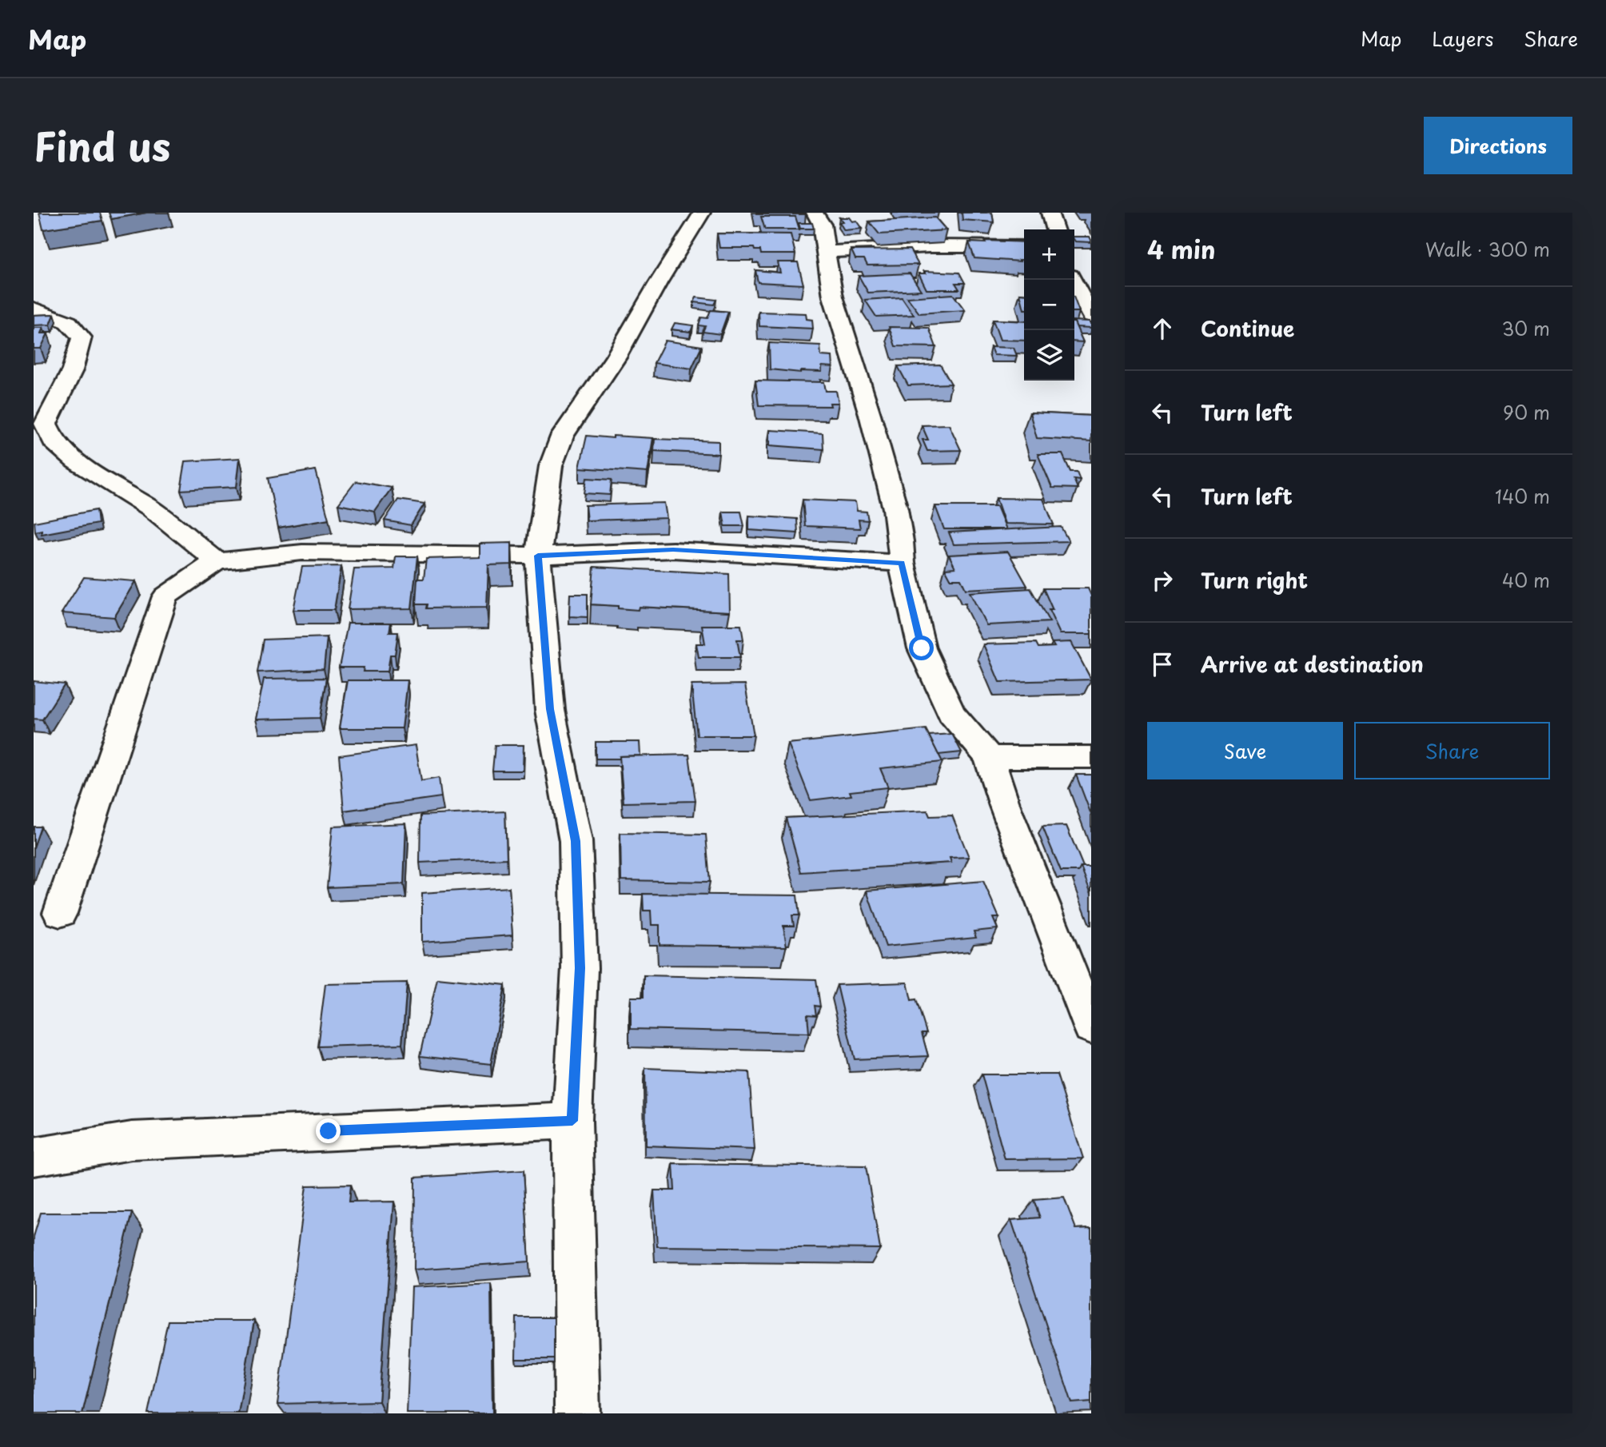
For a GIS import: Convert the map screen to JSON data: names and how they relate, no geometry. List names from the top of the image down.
{
  "page": {
    "header": "Map",
    "nav": ["Map", "Layers", "Share"],
    "title": "Find us",
    "buttons": [
      "Directions",
      ["Save", "Share"]
    ],
    "heading": ["4 min", "Walk · 300 m"],
    "map_buttons": ["+", "−"],
    "list": [
      ["Continue", "30 m"],
      ["Turn left", "90 m"],
      ["Turn left", "140 m"],
      ["Turn right", "40 m"],
      "Arrive at destination"
    ]
  }
}
